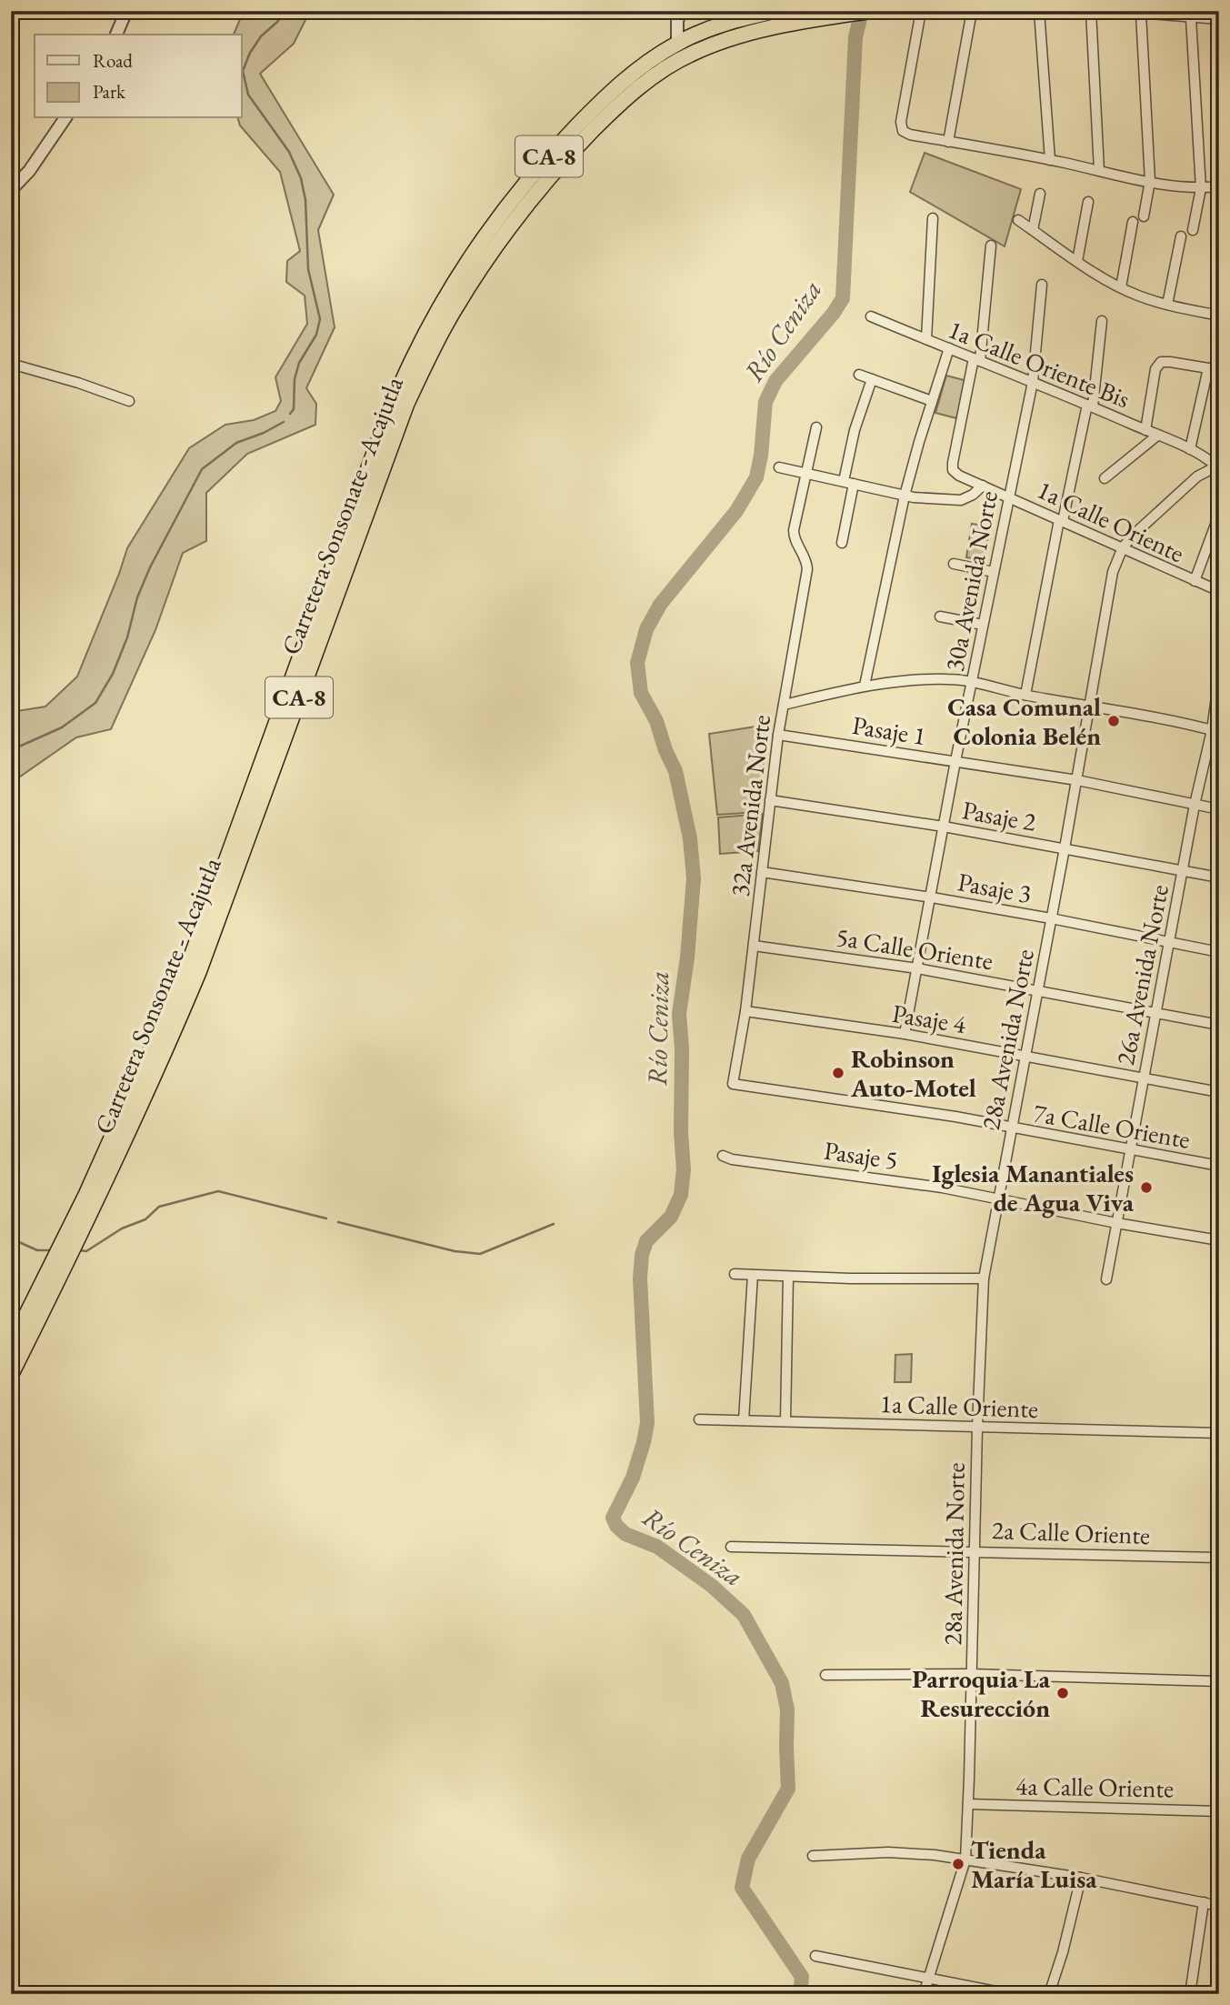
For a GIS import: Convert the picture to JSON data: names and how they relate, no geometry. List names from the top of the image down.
{
  "streets": {
    "highway": ["CA-8", "Carretera Sonsonate - Acajutla"],
    "street": [
      "1a Calle Oriente Bis",
      "1a Calle Oriente",
      "30a Avenida Norte",
      "Pasaje 1",
      "32a Avenida Norte",
      "Pasaje 2",
      "Pasaje 3",
      "5a Calle Oriente",
      "26a Avenida Norte",
      "Pasaje 4",
      "28a Avenida Norte",
      "7a Calle Oriente",
      "Pasaje 5",
      "2a Calle Oriente",
      "4a Calle Oriente"
    ]
  },
  "crossings": [
    ["1a Calle Oriente Bis", "1a Calle Oriente"],
    ["1a Calle Oriente Bis", "30a Avenida Norte"],
    ["1a Calle Oriente Bis", "28a Avenida Norte"],
    ["1a Calle Oriente", "30a Avenida Norte"],
    ["1a Calle Oriente", "28a Avenida Norte"],
    ["30a Avenida Norte", "Pasaje 1"],
    ["30a Avenida Norte", "Pasaje 2"],
    ["30a Avenida Norte", "Pasaje 3"],
    ["30a Avenida Norte", "5a Calle Oriente"],
    ["30a Avenida Norte", "Pasaje 4"],
    ["Pasaje 1", "32a Avenida Norte"],
    ["Pasaje 1", "26a Avenida Norte"],
    ["Pasaje 1", "28a Avenida Norte"],
    ["32a Avenida Norte", "Pasaje 2"],
    ["32a Avenida Norte", "Pasaje 3"],
    ["32a Avenida Norte", "5a Calle Oriente"],
    ["32a Avenida Norte", "Pasaje 4"],
    ["32a Avenida Norte", "7a Calle Oriente"],
    ["Pasaje 2", "26a Avenida Norte"],
    ["Pasaje 2", "28a Avenida Norte"],
    ["Pasaje 3", "26a Avenida Norte"],
    ["Pasaje 3", "28a Avenida Norte"],
    ["5a Calle Oriente", "26a Avenida Norte"],
    ["5a Calle Oriente", "28a Avenida Norte"],
    ["26a Avenida Norte", "Pasaje 4"],
    ["26a Avenida Norte", "7a Calle Oriente"],
    ["26a Avenida Norte", "Pasaje 5"],
    ["Pasaje 4", "28a Avenida Norte"],
    ["28a Avenida Norte", "7a Calle Oriente"],
    ["28a Avenida Norte", "Pasaje 5"],
    ["28a Avenida Norte", "2a Calle Oriente"],
    ["28a Avenida Norte", "4a Calle Oriente"]
  ],
  "water": ["Río Ceniza"],
  "places": [
    "Casa Comunal Colonia Belén",
    "Robinson Auto-Motel",
    "Iglesia Manantiales de Agua Viva",
    "Parroquia La Resurección",
    "Tienda María Luisa"
  ],
  "legend": ["Road", "Park"]
}
